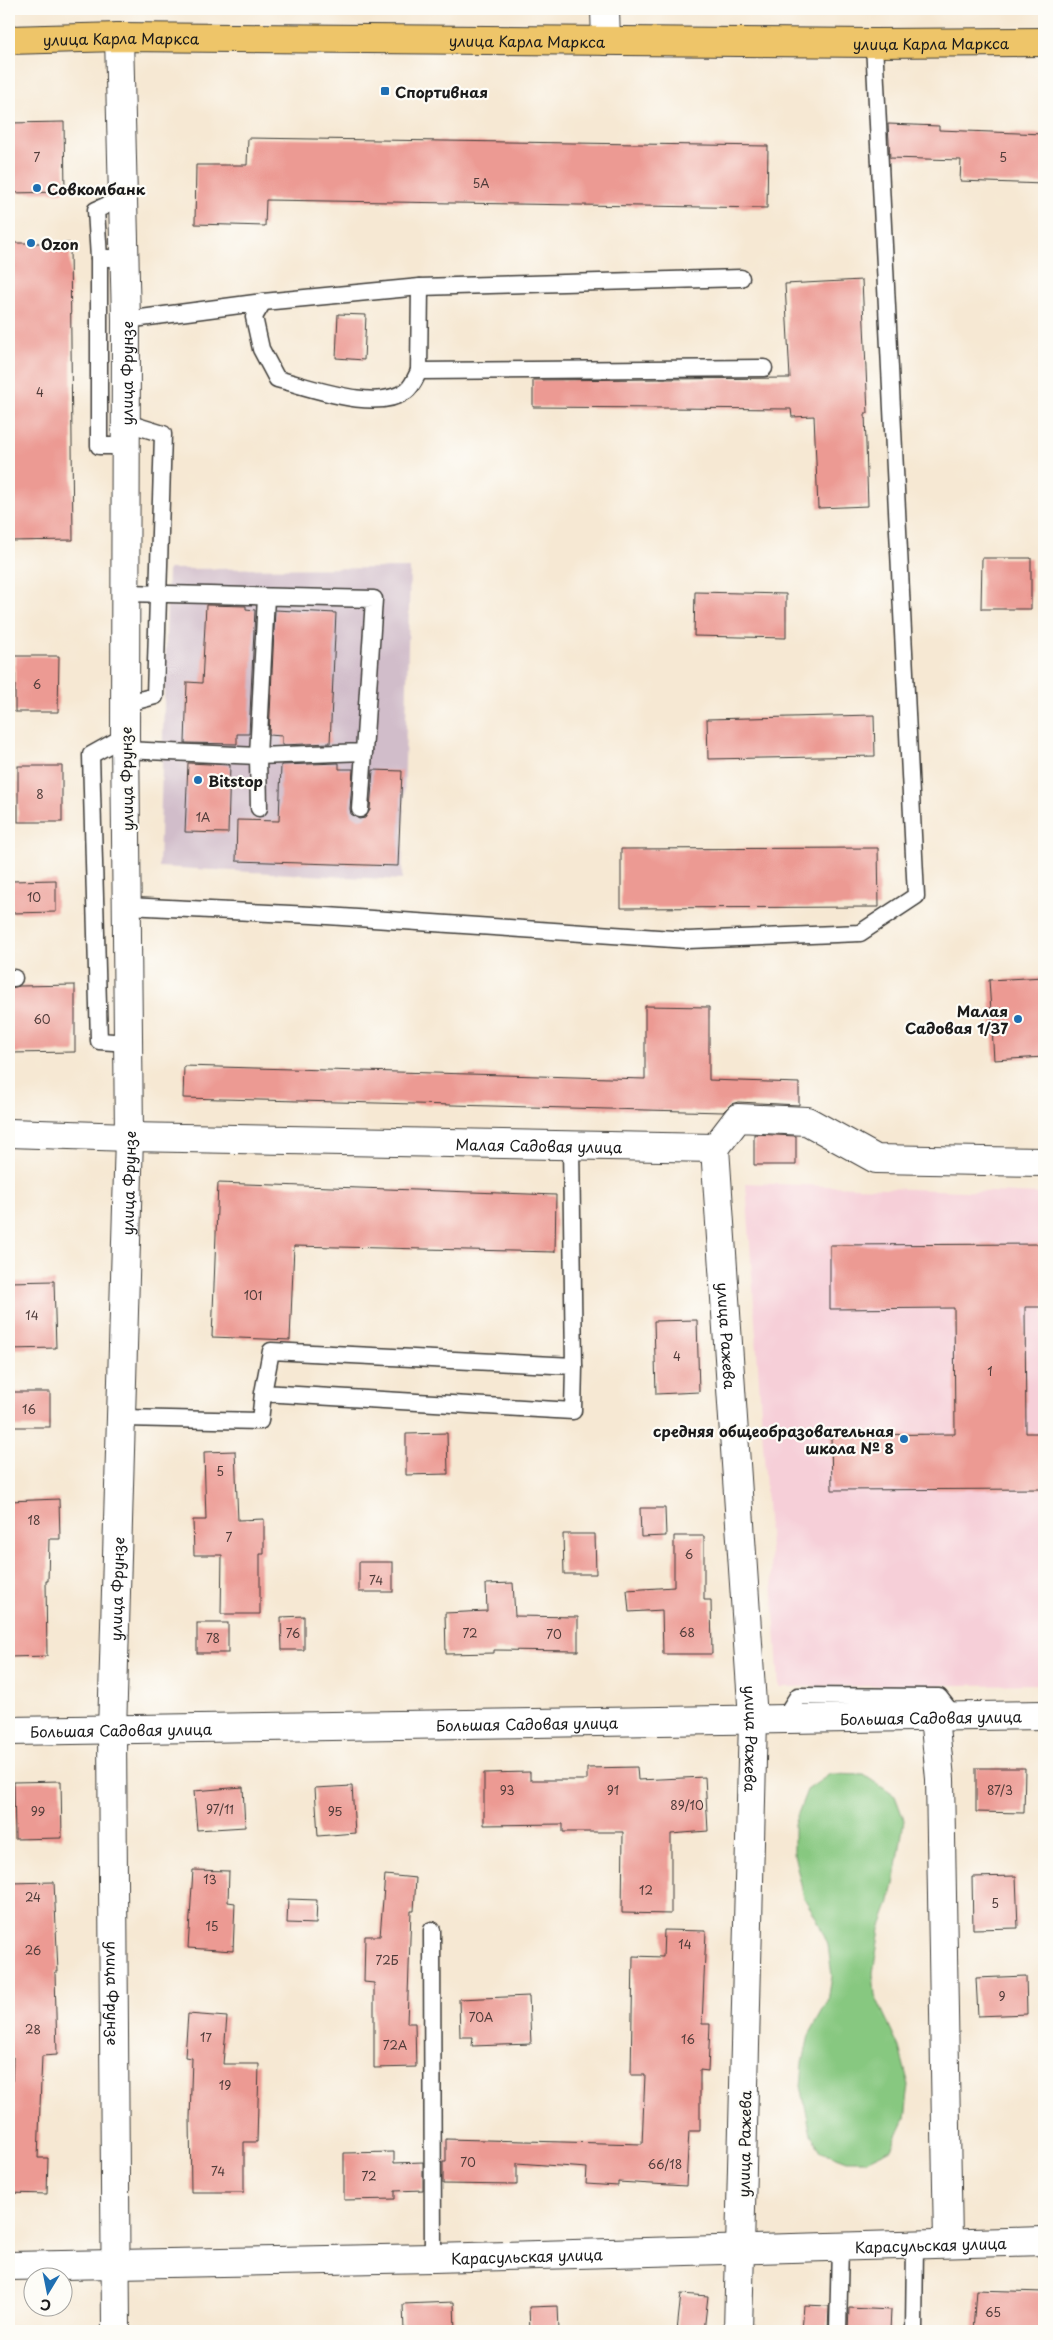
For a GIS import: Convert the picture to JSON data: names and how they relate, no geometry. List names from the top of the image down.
{
  "streets": {
    "main road": ["улица Карла Маркса"],
    "street": [
      "улица Фрунзе",
      "Малая Садовая улица",
      "улица Ражева",
      "Большая Садовая улица",
      "Карасульская улица"
    ]
  },
  "crossings": [
    ["улица Карла Маркса", "улица Фрунзе"],
    ["улица Фрунзе", "Малая Садовая улица"],
    ["улица Фрунзе", "Большая Садовая улица"],
    ["улица Фрунзе", "Карасульская улица"],
    ["Малая Садовая улица", "улица Ражева"],
    ["улица Ражева", "Большая Садовая улица"],
    ["улица Ражева", "Карасульская улица"]
  ],
  "places": {
    "transit": ["Спортивная"],
    "other": [
      "Совкомбанк",
      "Ozon",
      "Bitstop",
      "Малая Садовая 1/37",
      "средняя общеобразовательная школа № 8"
    ]
  },
  "house_numbers": [
    "7",
    "5",
    "5А",
    "4",
    "6",
    "8",
    "1А",
    "10",
    "60",
    "101",
    "14",
    "4",
    "1",
    "16",
    "5",
    "18",
    "7",
    "6",
    "74",
    "68",
    "76",
    "72",
    "70",
    "78",
    "93",
    "91",
    "87/3",
    "89/10",
    "97/11",
    "99",
    "95",
    "13",
    "12",
    "24",
    "5",
    "15",
    "14",
    "26",
    "72Б",
    "9",
    "70А",
    "28",
    "17",
    "16",
    "72А",
    "19",
    "70",
    "66/18",
    "74",
    "72",
    "65"
  ],
  "north": "bottom"
}
